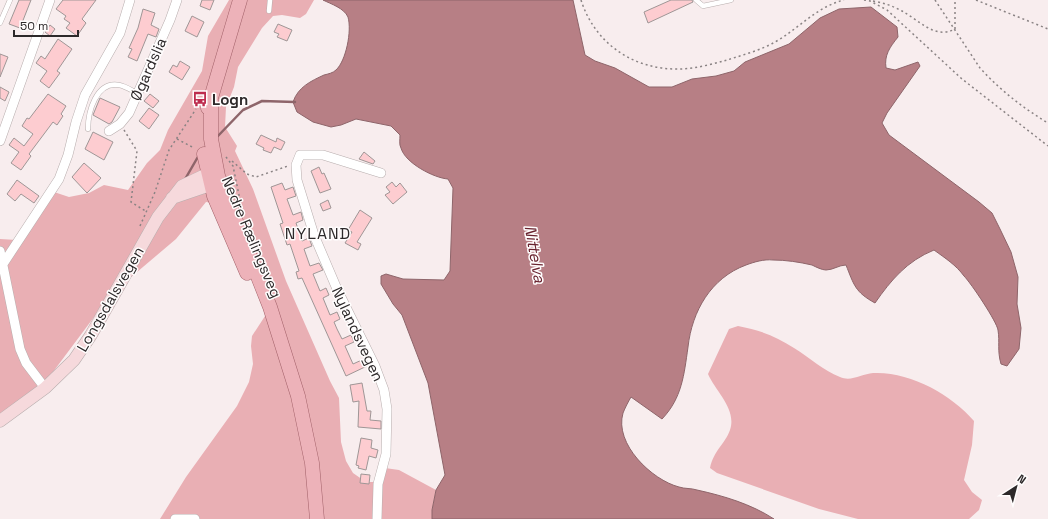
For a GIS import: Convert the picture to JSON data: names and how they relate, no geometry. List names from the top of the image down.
{
  "streets": {
    "main road": ["Nedre Rælingsveg", "Longsdalsvegen"],
    "street": ["Øgardslia", "Nylandsvegen"]
  },
  "crossings": [
    ["Nedre Rælingsveg", "Longsdalsvegen"]
  ],
  "districts": ["NYLAND"],
  "water": ["Nittelva"],
  "places": {
    "bus stop": ["Logn"]
  },
  "scale_bar": "50 m",
  "north": "top right"
}
